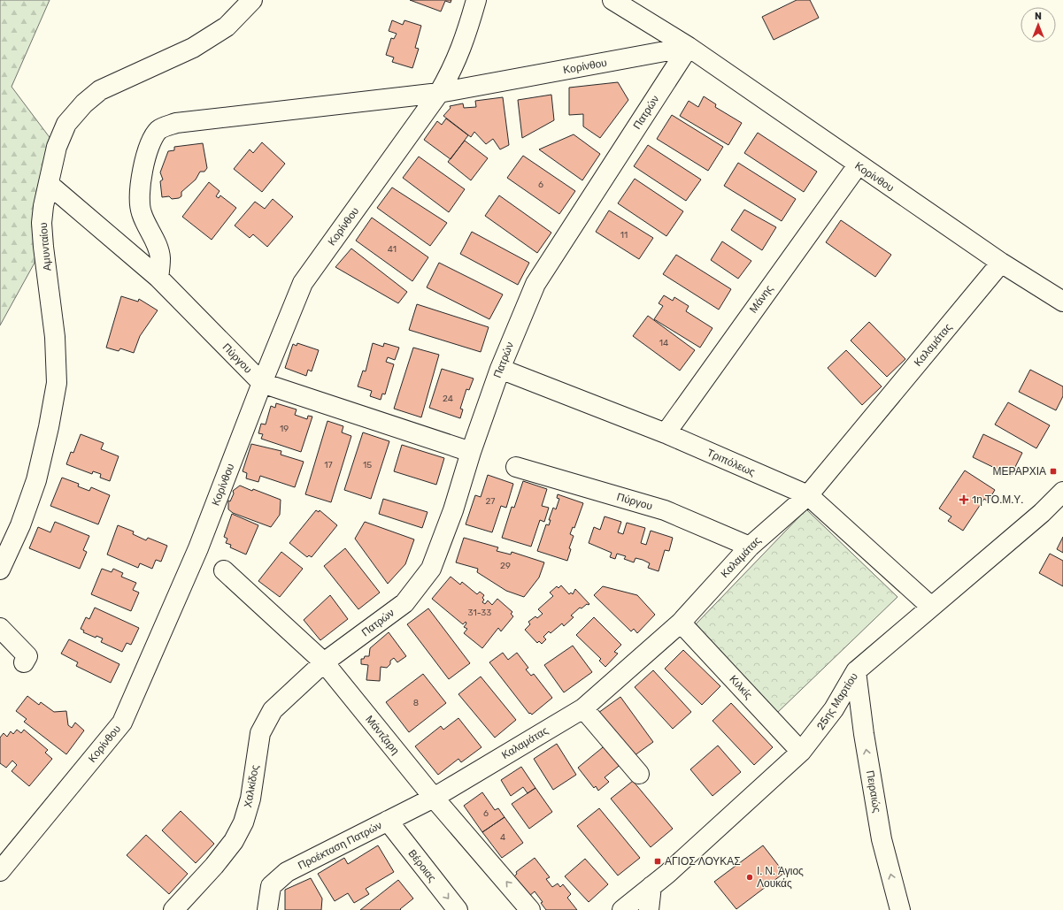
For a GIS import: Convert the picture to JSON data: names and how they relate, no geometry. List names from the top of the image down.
{
  "streets": {
    "street": [
      "Κορίνθου",
      "Πατρών",
      "Αμυνταίου",
      "Μάνης",
      "Καλαμάτας",
      "Πύργου",
      "Τριπόλεως",
      "Κιλκίς",
      "25ης Μαρτίου",
      "Μάντζαρη",
      "Χαλκίδος",
      "Πειραιώς",
      "Προέκταση Πατρών",
      "Βέροιας"
    ]
  },
  "crossings": [
    ["Κορίνθου", "Πατρών"],
    ["Κορίνθου", "Μάνης"],
    ["Κορίνθου", "Καλαμάτας"],
    ["Κορίνθου", "Πύργου"],
    ["Πατρών", "Πύργου"],
    ["Πατρών", "Τριπόλεως"],
    ["Πατρών", "Μάντζαρη"],
    ["Πατρών", "Χαλκίδος"],
    ["Αμυνταίου", "Πύργου"],
    ["Μάνης", "Τριπόλεως"],
    ["Καλαμάτας", "Πύργου"],
    ["Καλαμάτας", "Τριπόλεως"],
    ["Καλαμάτας", "Κιλκίς"],
    ["Καλαμάτας", "Μάντζαρη"],
    ["Καλαμάτας", "Προέκταση Πατρών"],
    ["Τριπόλεως", "25ης Μαρτίου"],
    ["Κιλκίς", "25ης Μαρτίου"],
    ["25ης Μαρτίου", "Πειραιώς"],
    ["Μάντζαρη", "Χαλκίδος"],
    ["Μάντζαρη", "Προέκταση Πατρών"],
    ["Προέκταση Πατρών", "Βέροιας"]
  ],
  "one_way": ["Πειραιώς", "Βέροιας"],
  "places": {
    "transit": ["ΜΕΡΑΡΧΙΑ", "ΑΓΙΟΣ ΛΟΥΚΑΣ"],
    "health": ["1η ΤΟ.Μ.Υ."],
    "other": ["Ι. Ν. Άγιος Λουκάς"]
  },
  "house_numbers": [
    "6",
    "11",
    "41",
    "14",
    "24",
    "19",
    "17",
    "15",
    "27",
    "29",
    "31-33",
    "8",
    "6",
    "4"
  ],
  "north": "top"
}
